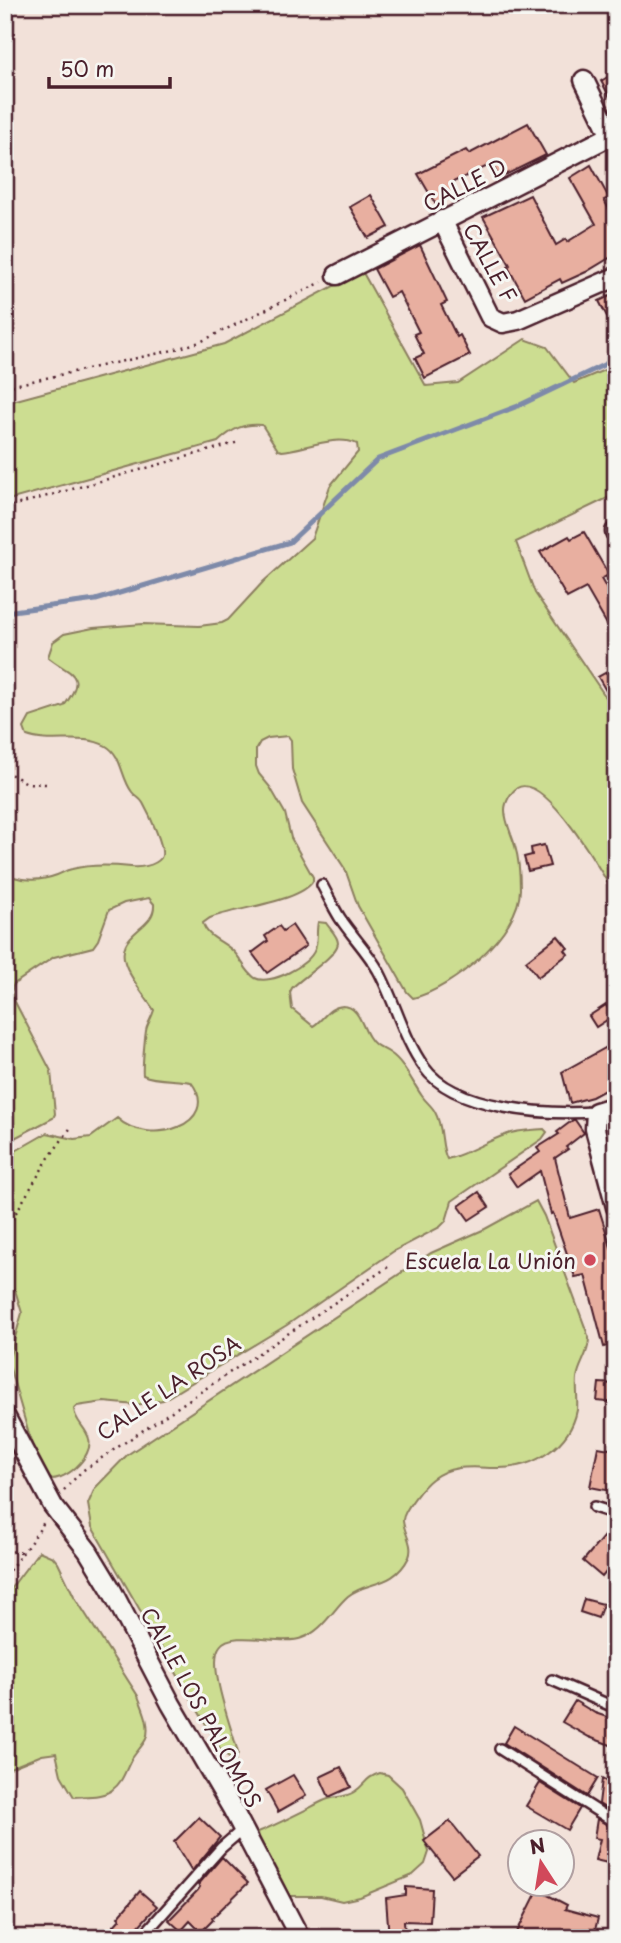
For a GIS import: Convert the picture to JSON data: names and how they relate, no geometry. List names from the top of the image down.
{
  "streets": {
    "street": ["CALLE D", "CALLE F", "CALLE LOS PALOMOS"],
    "path": ["CALLE LA ROSA"]
  },
  "crossings": [
    ["CALLE D", "CALLE F"],
    ["CALLE LA ROSA", "CALLE LOS PALOMOS"]
  ],
  "places": ["Escuela La Unión"],
  "scale_bar": "50 m",
  "north": "top"
}
